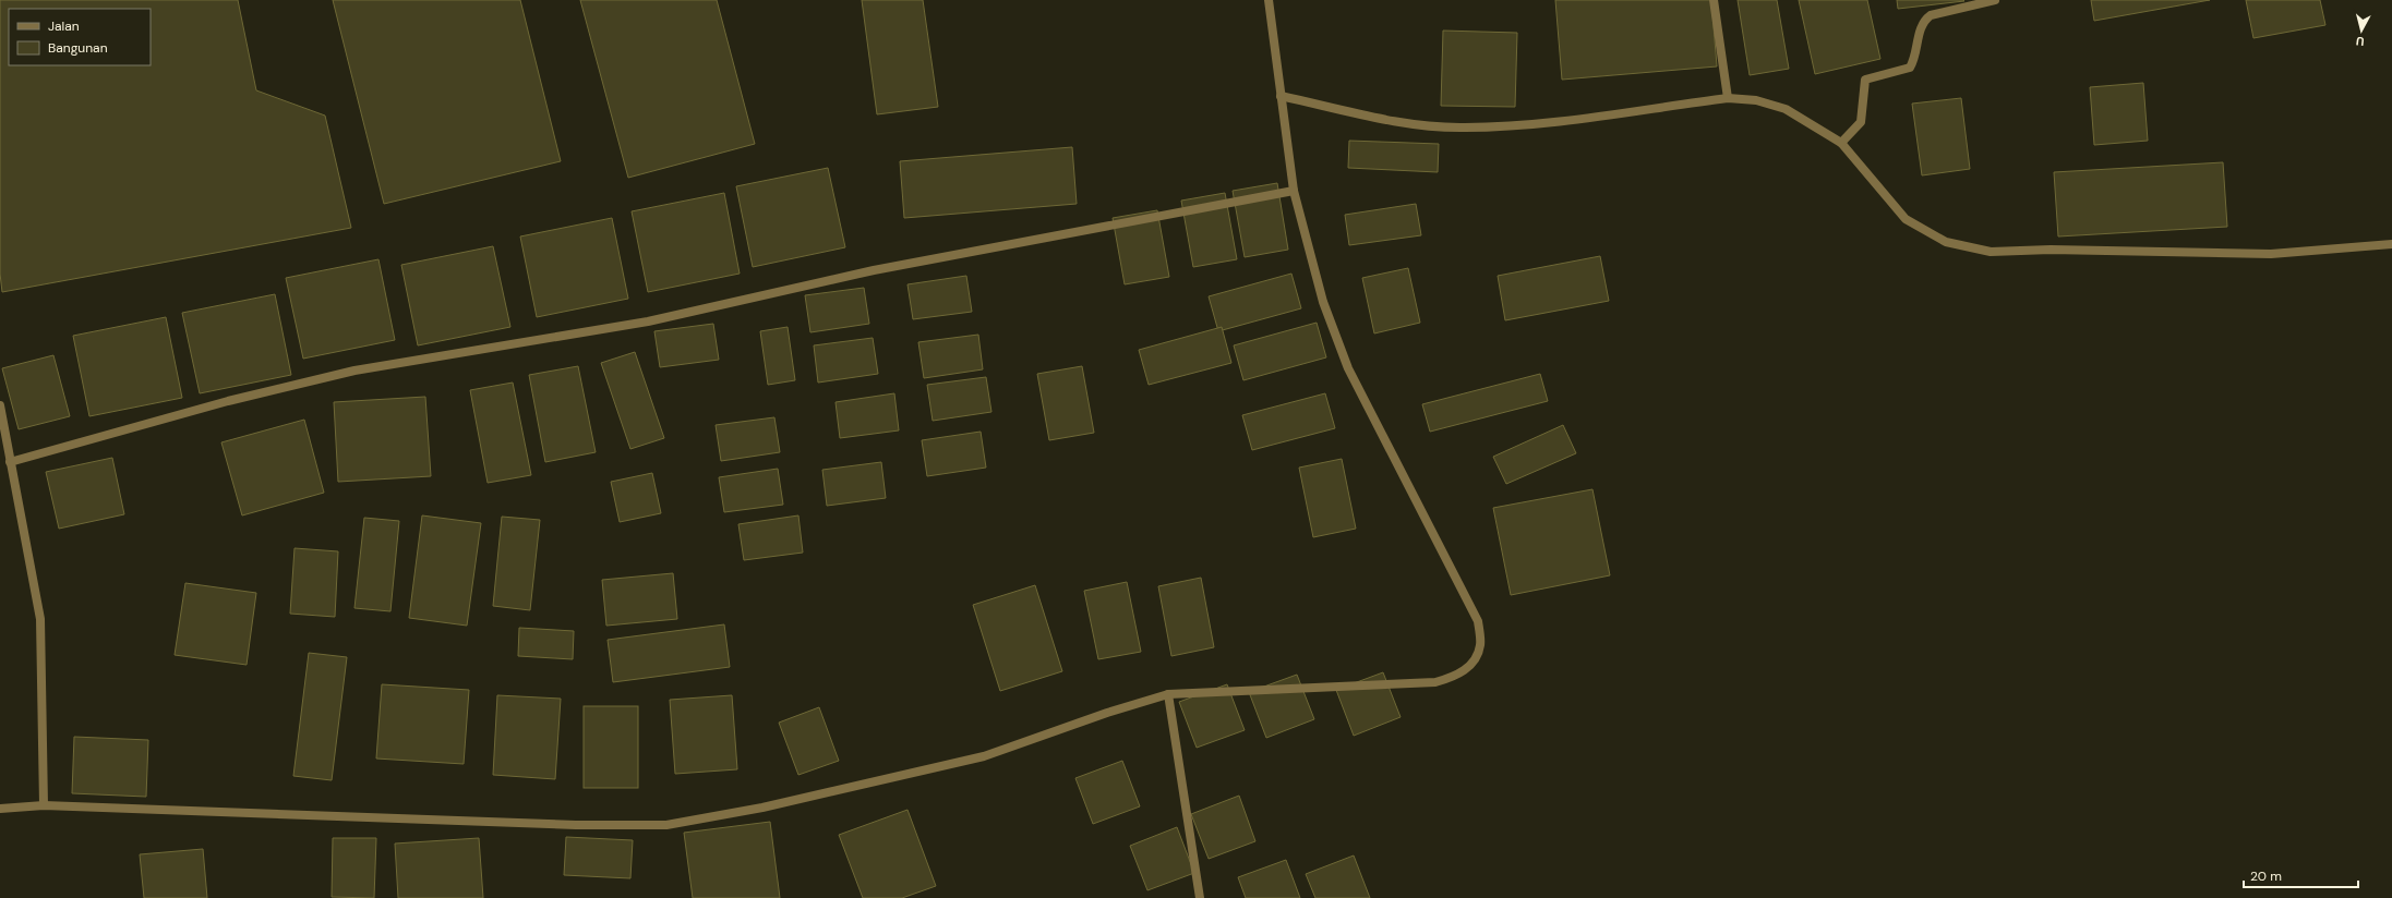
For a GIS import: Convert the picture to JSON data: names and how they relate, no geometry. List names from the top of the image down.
{
  "legend": ["Jalan", "Bangunan"],
  "scale_bar": "20 m",
  "north": "bottom"
}
